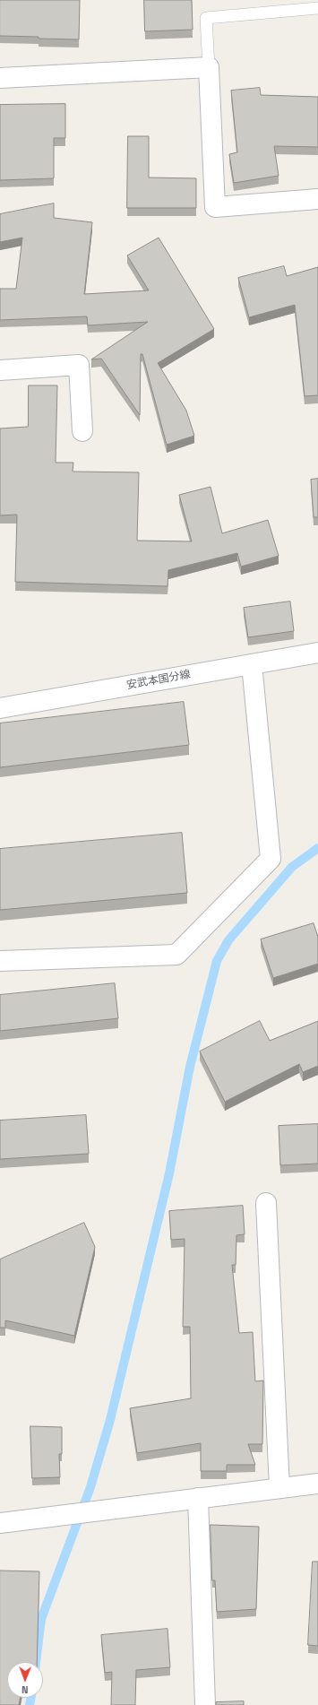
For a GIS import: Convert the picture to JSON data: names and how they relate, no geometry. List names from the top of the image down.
{
  "streets": {
    "street": ["安武本国分線"]
  },
  "north": "bottom"
}
